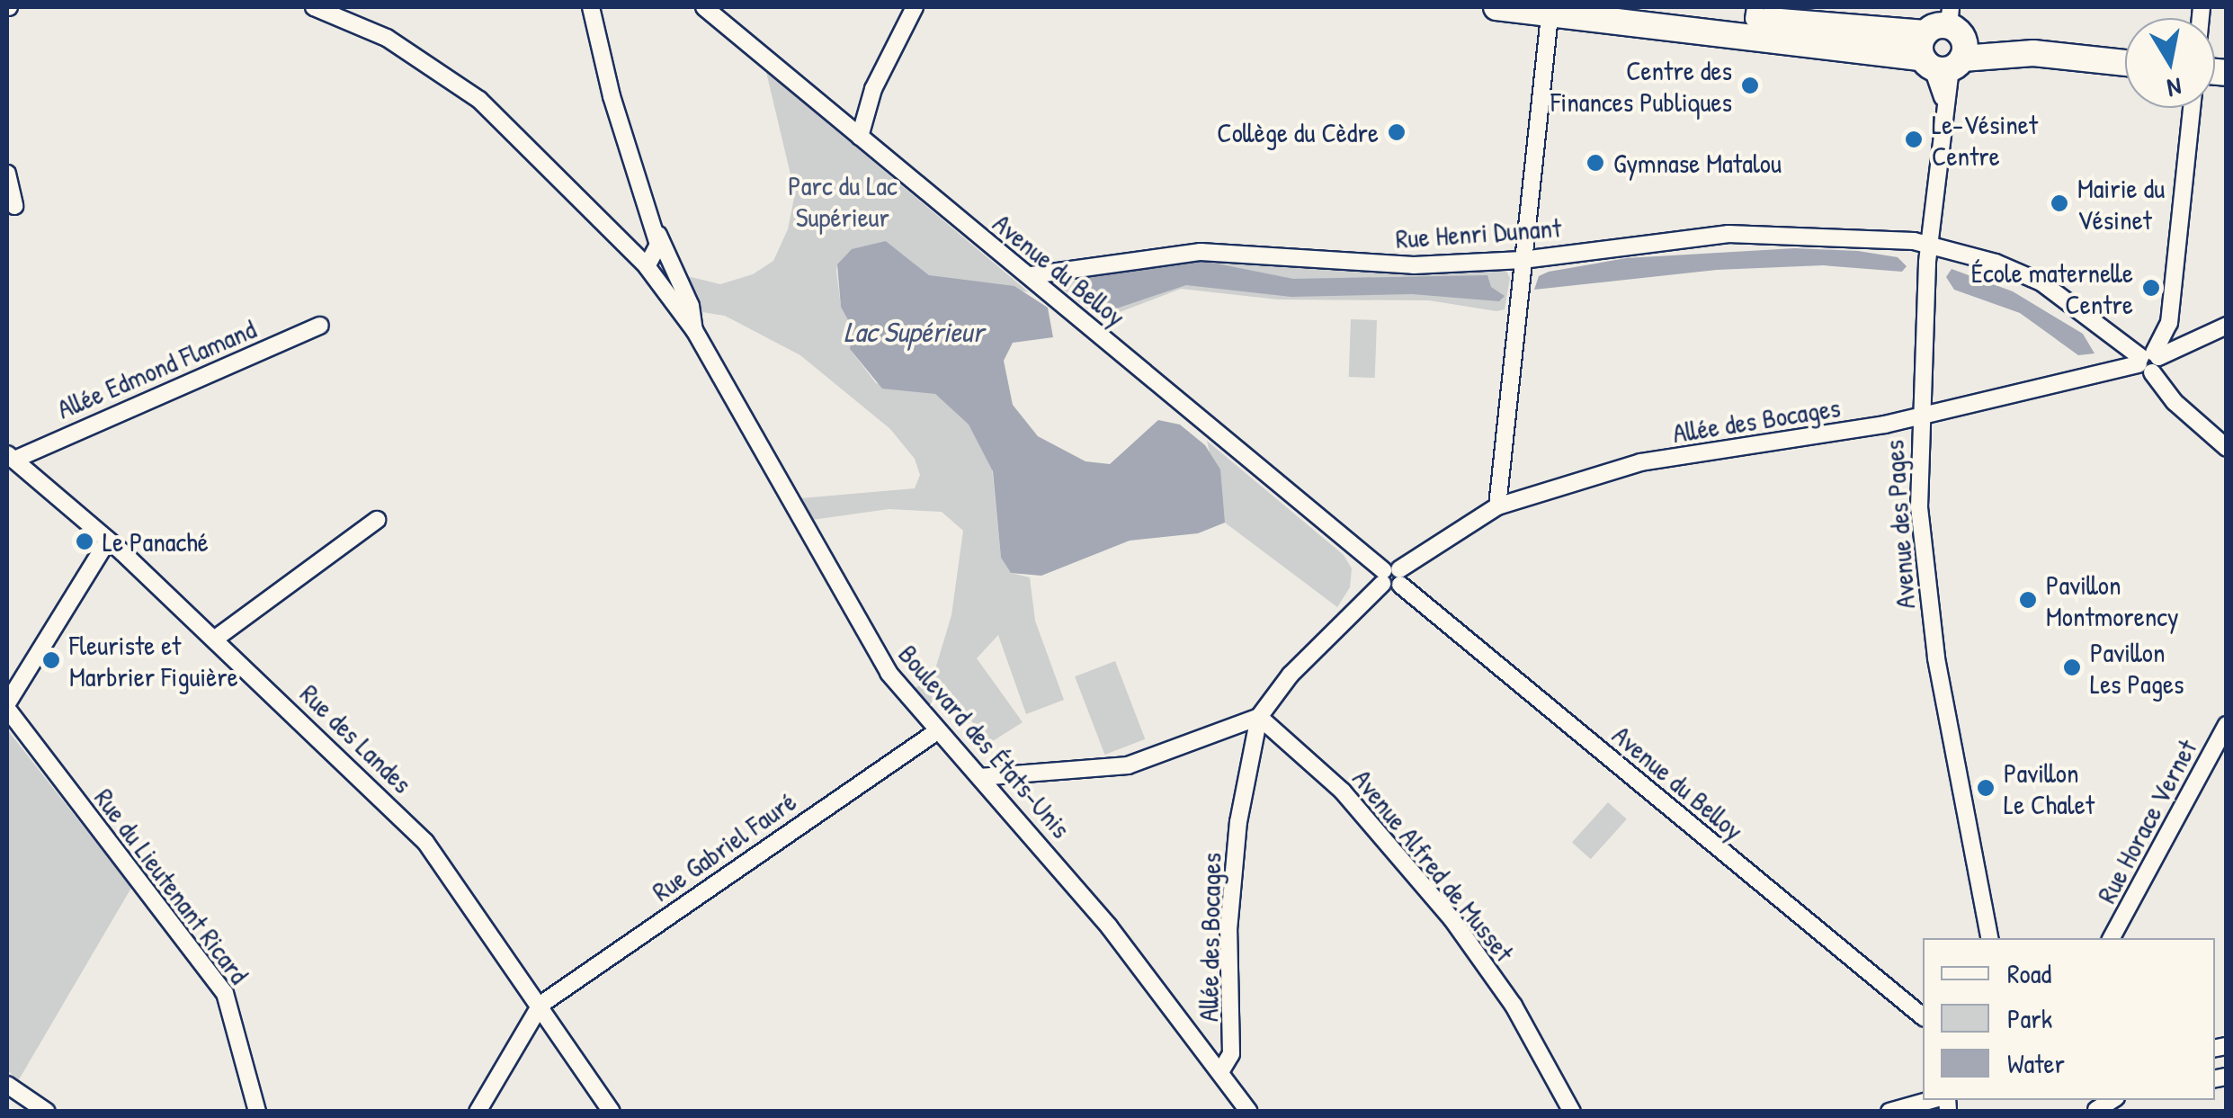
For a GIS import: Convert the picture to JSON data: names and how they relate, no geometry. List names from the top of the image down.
{
  "streets": {
    "street": [
      "Rue Henri Dunant",
      "Avenue du Belloy",
      "Allée Edmond Flamand",
      "Allée des Bocages",
      "Avenue des Pages",
      "Rue des Landes",
      "Boulevard des États-Unis",
      "Rue Horace Vernet",
      "Rue Gabriel Fauré",
      "Avenue Alfred de Musset",
      "Rue du Lieutenant Ricard"
    ]
  },
  "crossings": [
    ["Rue Henri Dunant", "Avenue du Belloy"],
    ["Rue Henri Dunant", "Allée des Bocages"],
    ["Rue Henri Dunant", "Avenue des Pages"],
    ["Avenue du Belloy", "Allée des Bocages"],
    ["Allée Edmond Flamand", "Rue des Landes"],
    ["Allée des Bocages", "Avenue des Pages"],
    ["Allée des Bocages", "Boulevard des États-Unis"],
    ["Allée des Bocages", "Avenue Alfred de Musset"],
    ["Rue des Landes", "Rue Gabriel Fauré"],
    ["Boulevard des États-Unis", "Rue Gabriel Fauré"]
  ],
  "water": ["Lac Supérieur"],
  "parks": ["Parc du Lac Supérieur"],
  "places": [
    "Centre des Finances Publiques",
    "Collège du Cèdre",
    "Le-Vésinet Centre",
    "Gymnase Matalou",
    "Mairie du Vésinet",
    "École maternelle Centre",
    "Le Panaché",
    "Pavillon Montmorency",
    "Fleuriste et Marbrier Figuière",
    "Pavillon Les Pages",
    "Pavillon Le Chalet"
  ],
  "legend": ["Road", "Park", "Water"],
  "north": "bottom"
}
